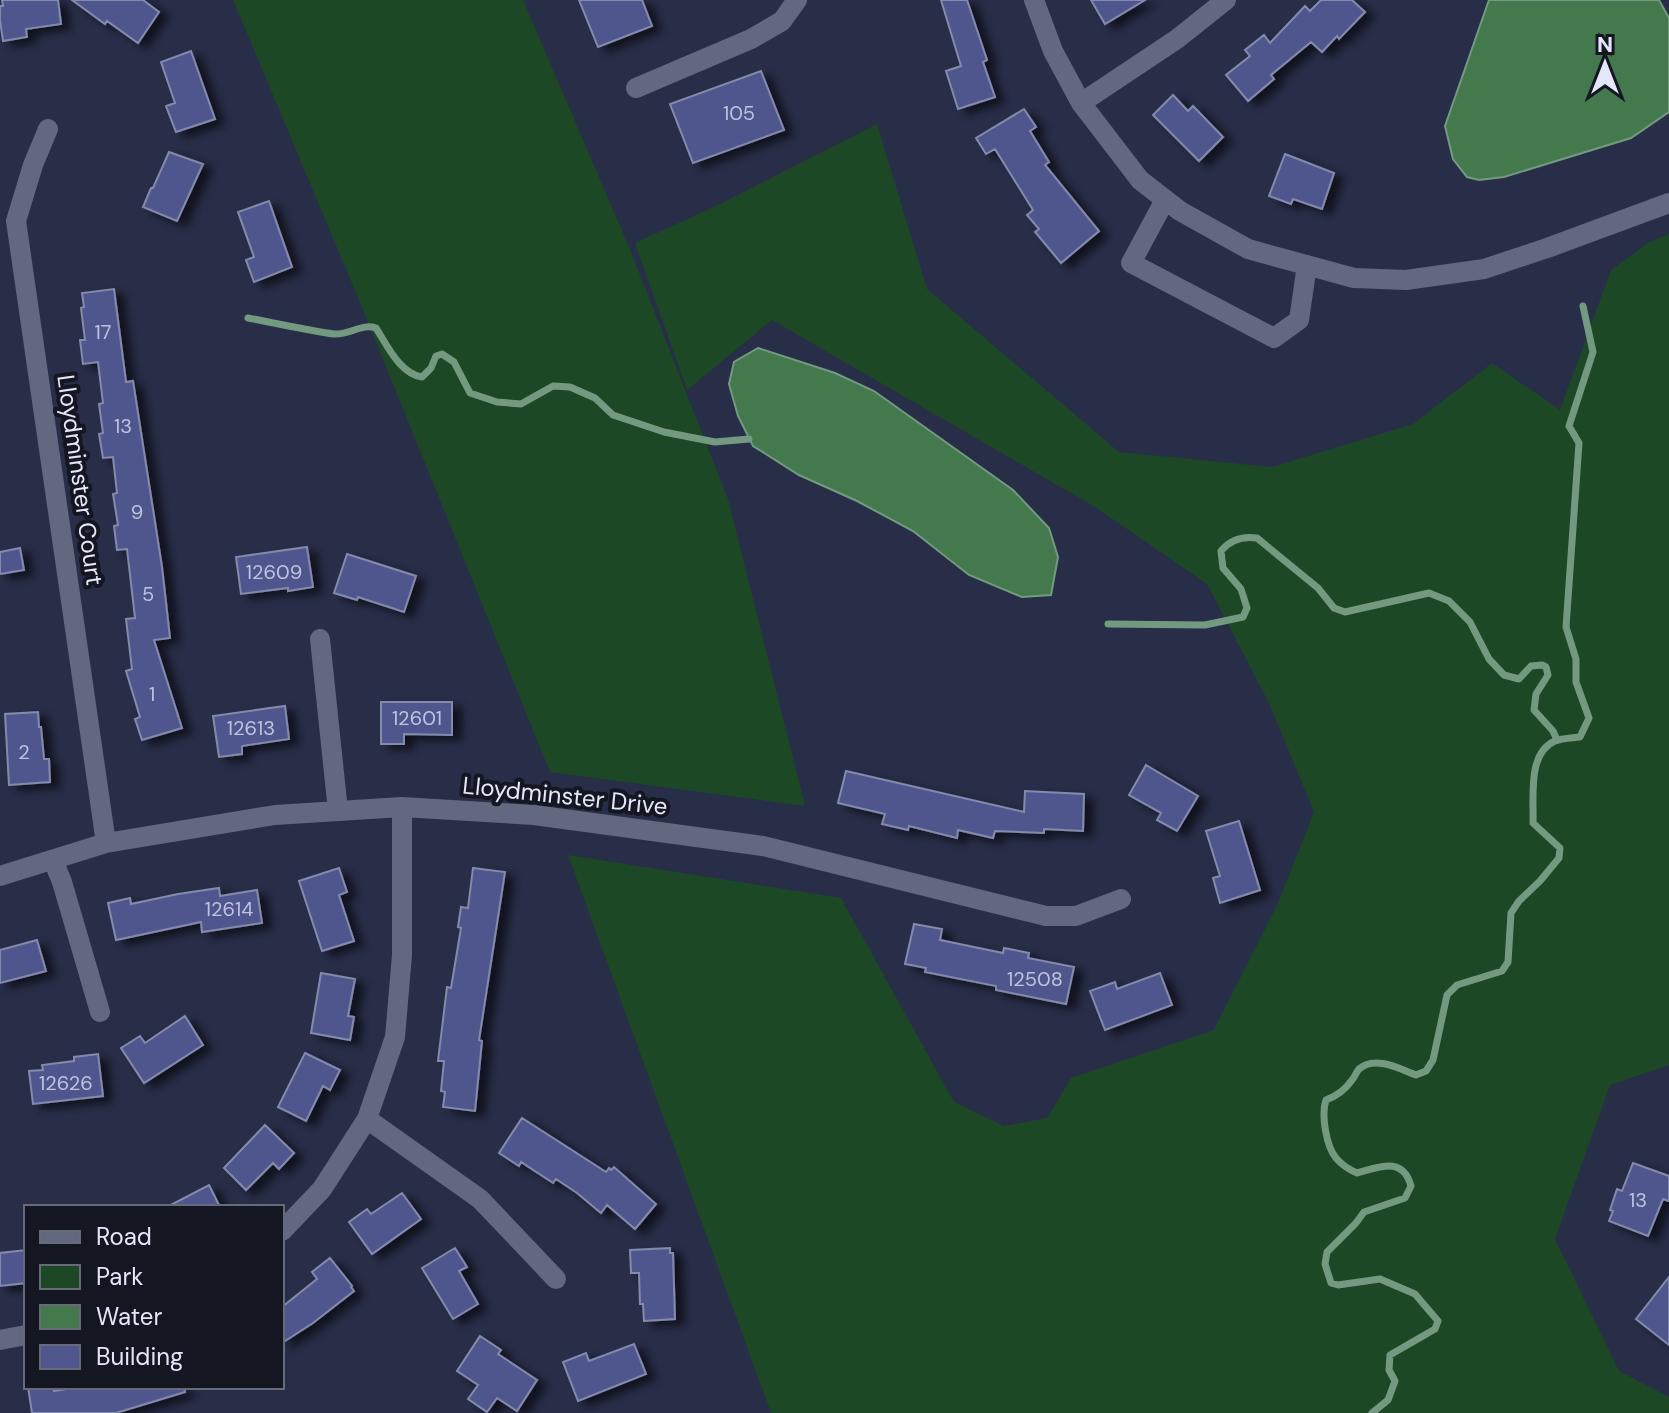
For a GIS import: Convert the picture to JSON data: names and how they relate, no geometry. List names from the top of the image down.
{
  "streets": {
    "street": ["Lloydminster Court", "Lloydminster Drive"]
  },
  "crossings": [
    ["Lloydminster Court", "Lloydminster Drive"]
  ],
  "house_numbers": [
    "105",
    "17",
    "13",
    "9",
    "12609",
    "5",
    "1",
    "12601",
    "12613",
    "2",
    "12614",
    "12508",
    "12626",
    "13"
  ],
  "legend": [
    "Road",
    "Park",
    "Water",
    "Building"
  ],
  "north": "top"
}
